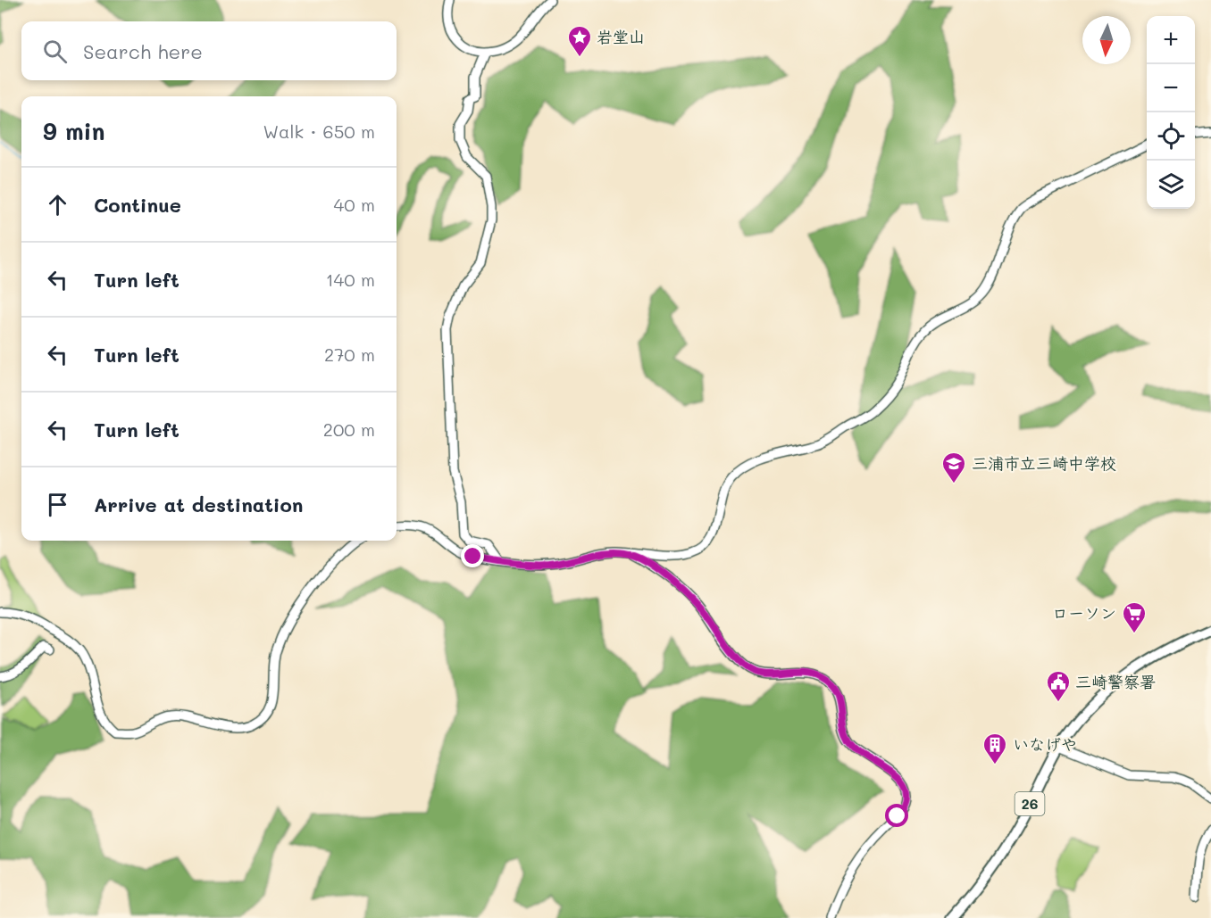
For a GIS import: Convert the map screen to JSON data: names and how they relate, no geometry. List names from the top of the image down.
{
  "streets": {
    "main road": ["26"]
  },
  "places": {
    "place": ["岩堂山"],
    "school or university": ["三浦市立三崎中学校"],
    "supermarket": ["ローソン"],
    "public building": ["三崎警察署"],
    "building": ["いなげや"]
  },
  "north": "bottom",
  "page": {
    "map_buttons": ["+", "−"],
    "search": "Search here",
    "heading": ["9 min", "Walk · 650 m"],
    "list": [
      ["Continue", "40 m"],
      ["Turn left", "140 m"],
      ["Turn left", "270 m"],
      ["Turn left", "200 m"],
      "Arrive at destination"
    ]
  }
}
